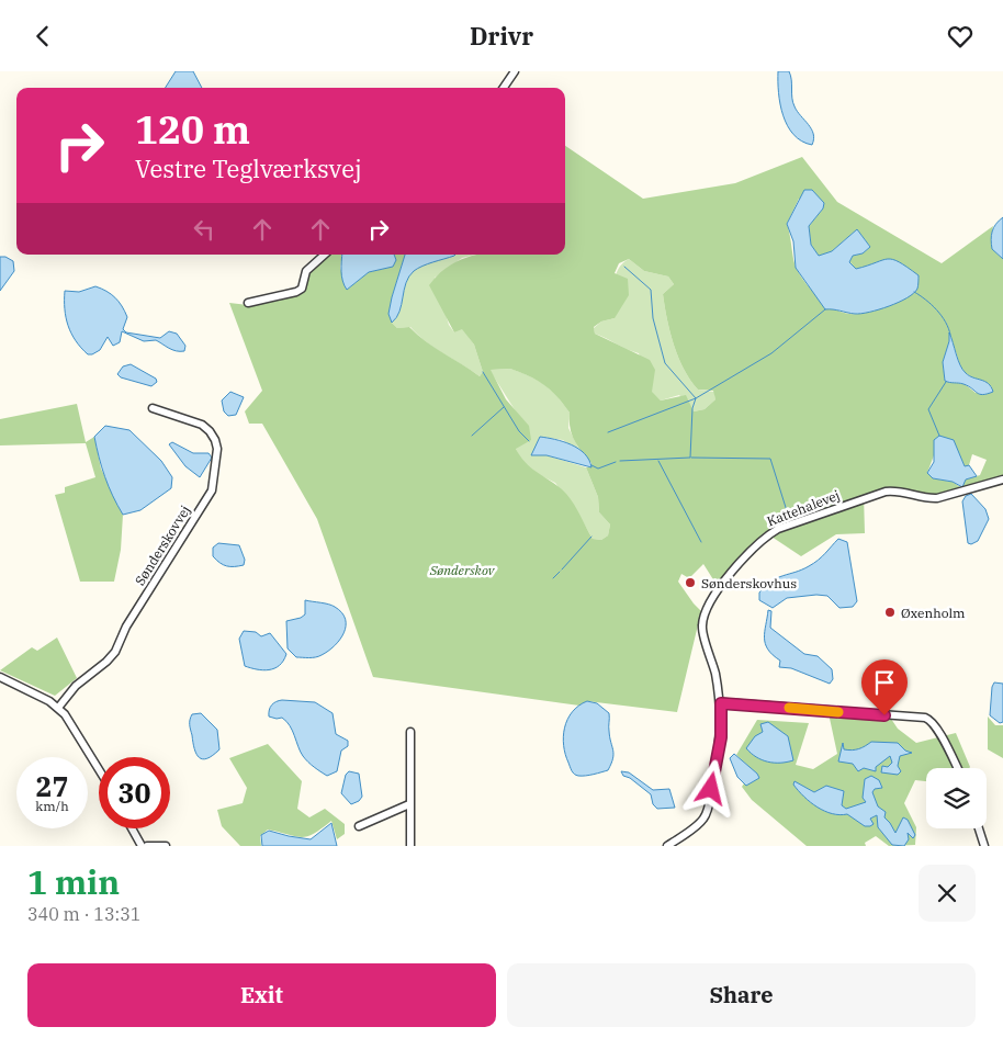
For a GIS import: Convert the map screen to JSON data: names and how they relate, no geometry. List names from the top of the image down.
{
  "streets": {
    "street": ["Kattehalevej", "Sønderskovvej"]
  },
  "parks": ["Sønderskov"],
  "places": ["Sønderskovhus", "Øxenholm"],
  "page": {
    "header": "Drivr",
    "turn": ["120 m", "Vestre Teglværksvej"],
    "speed": "27 km/h",
    "limit": "30",
    "heading": ["1 min", "340 m · 13:31"],
    "buttons": ["Exit", "Share"]
  }
}
